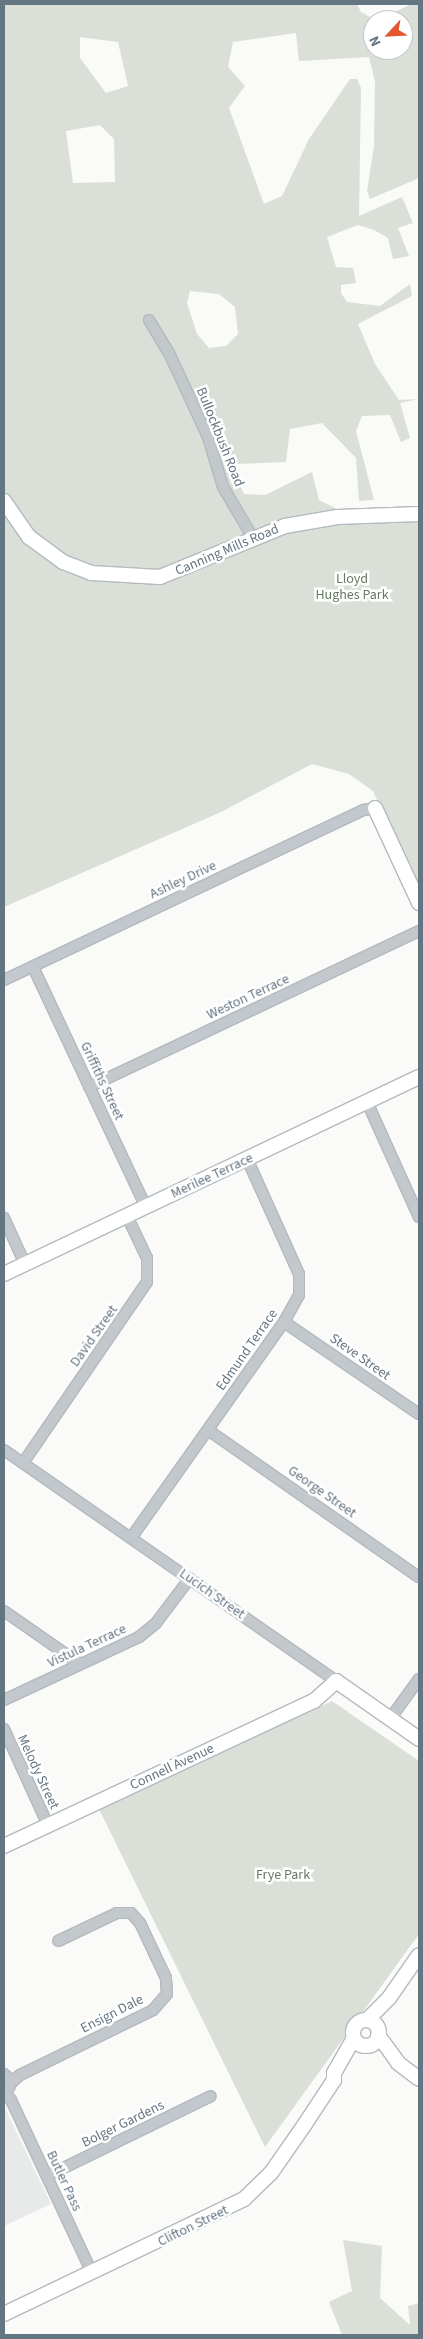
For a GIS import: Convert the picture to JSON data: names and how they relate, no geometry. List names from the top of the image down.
{
  "streets": {
    "main road": [
      "Canning Mills Road",
      "Merilee Terrace",
      "Lucich Street",
      "Connell Avenue",
      "Clifton Street"
    ],
    "street": [
      "Bullockbush Road",
      "Ashley Drive",
      "Weston Terrace",
      "Griffiths Street",
      "David Street",
      "Edmund Terrace",
      "Steve Street",
      "George Street",
      "Vistula Terrace",
      "Melody Street",
      "Ensign Dale",
      "Bolger Gardens",
      "Butler Pass"
    ]
  },
  "crossings": [
    ["Bullockbush Road", "Canning Mills Road"],
    ["Ashley Drive", "Griffiths Street"],
    ["Weston Terrace", "Griffiths Street"],
    ["Griffiths Street", "Merilee Terrace"],
    ["Merilee Terrace", "David Street"],
    ["Merilee Terrace", "Edmund Terrace"],
    ["David Street", "Lucich Street"],
    ["Edmund Terrace", "Steve Street"],
    ["Edmund Terrace", "George Street"],
    ["Edmund Terrace", "Lucich Street"],
    ["Lucich Street", "Vistula Terrace"],
    ["Lucich Street", "Connell Avenue"],
    ["Connell Avenue", "Melody Street"],
    ["Ensign Dale", "Butler Pass"],
    ["Bolger Gardens", "Butler Pass"],
    ["Butler Pass", "Clifton Street"]
  ],
  "parks": ["Lloyd Hughes Park", "Frye Park"],
  "north": "bottom left"
}
